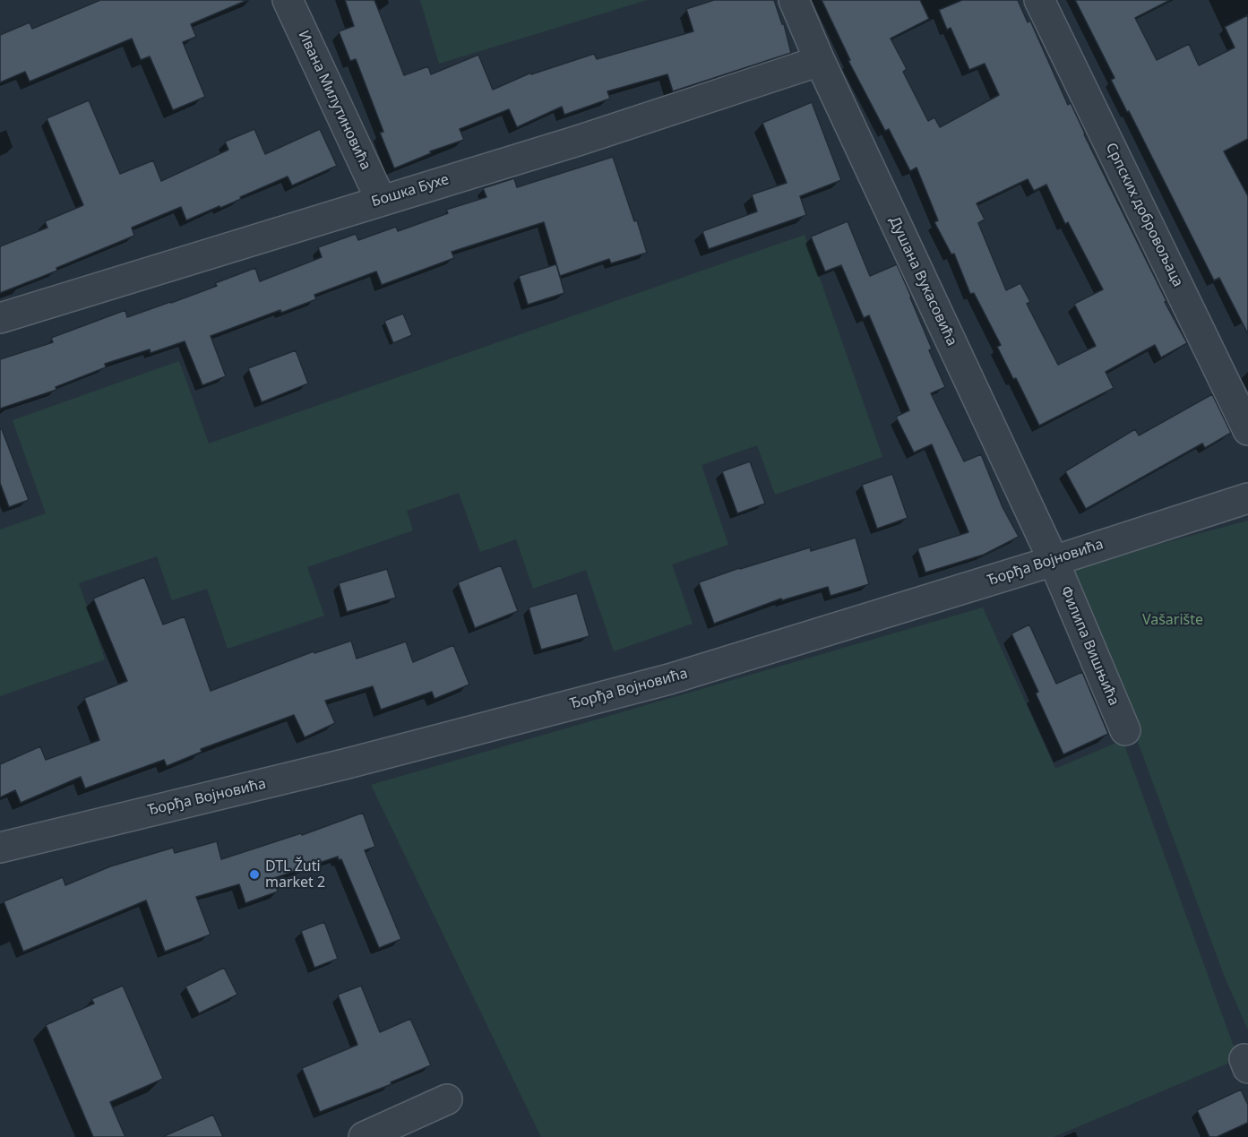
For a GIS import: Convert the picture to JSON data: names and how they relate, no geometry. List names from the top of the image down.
{
  "streets": {
    "street": [
      "Ивана Милутиновића",
      "Бошка Бухе",
      "Српских добровољаца",
      "Душана Вукасовића",
      "Ђорђа Војновића",
      "Филипа Вишњића"
    ]
  },
  "crossings": [
    ["Ивана Милутиновића", "Бошка Бухе"],
    ["Бошка Бухе", "Душана Вукасовића"],
    ["Душана Вукасовића", "Ђорђа Војновића"],
    ["Душана Вукасовића", "Филипа Вишњића"],
    ["Ђорђа Војновића", "Филипа Вишњића"]
  ],
  "parks": ["Vašarište"],
  "places": ["DTL Žuti market 2"]
}
